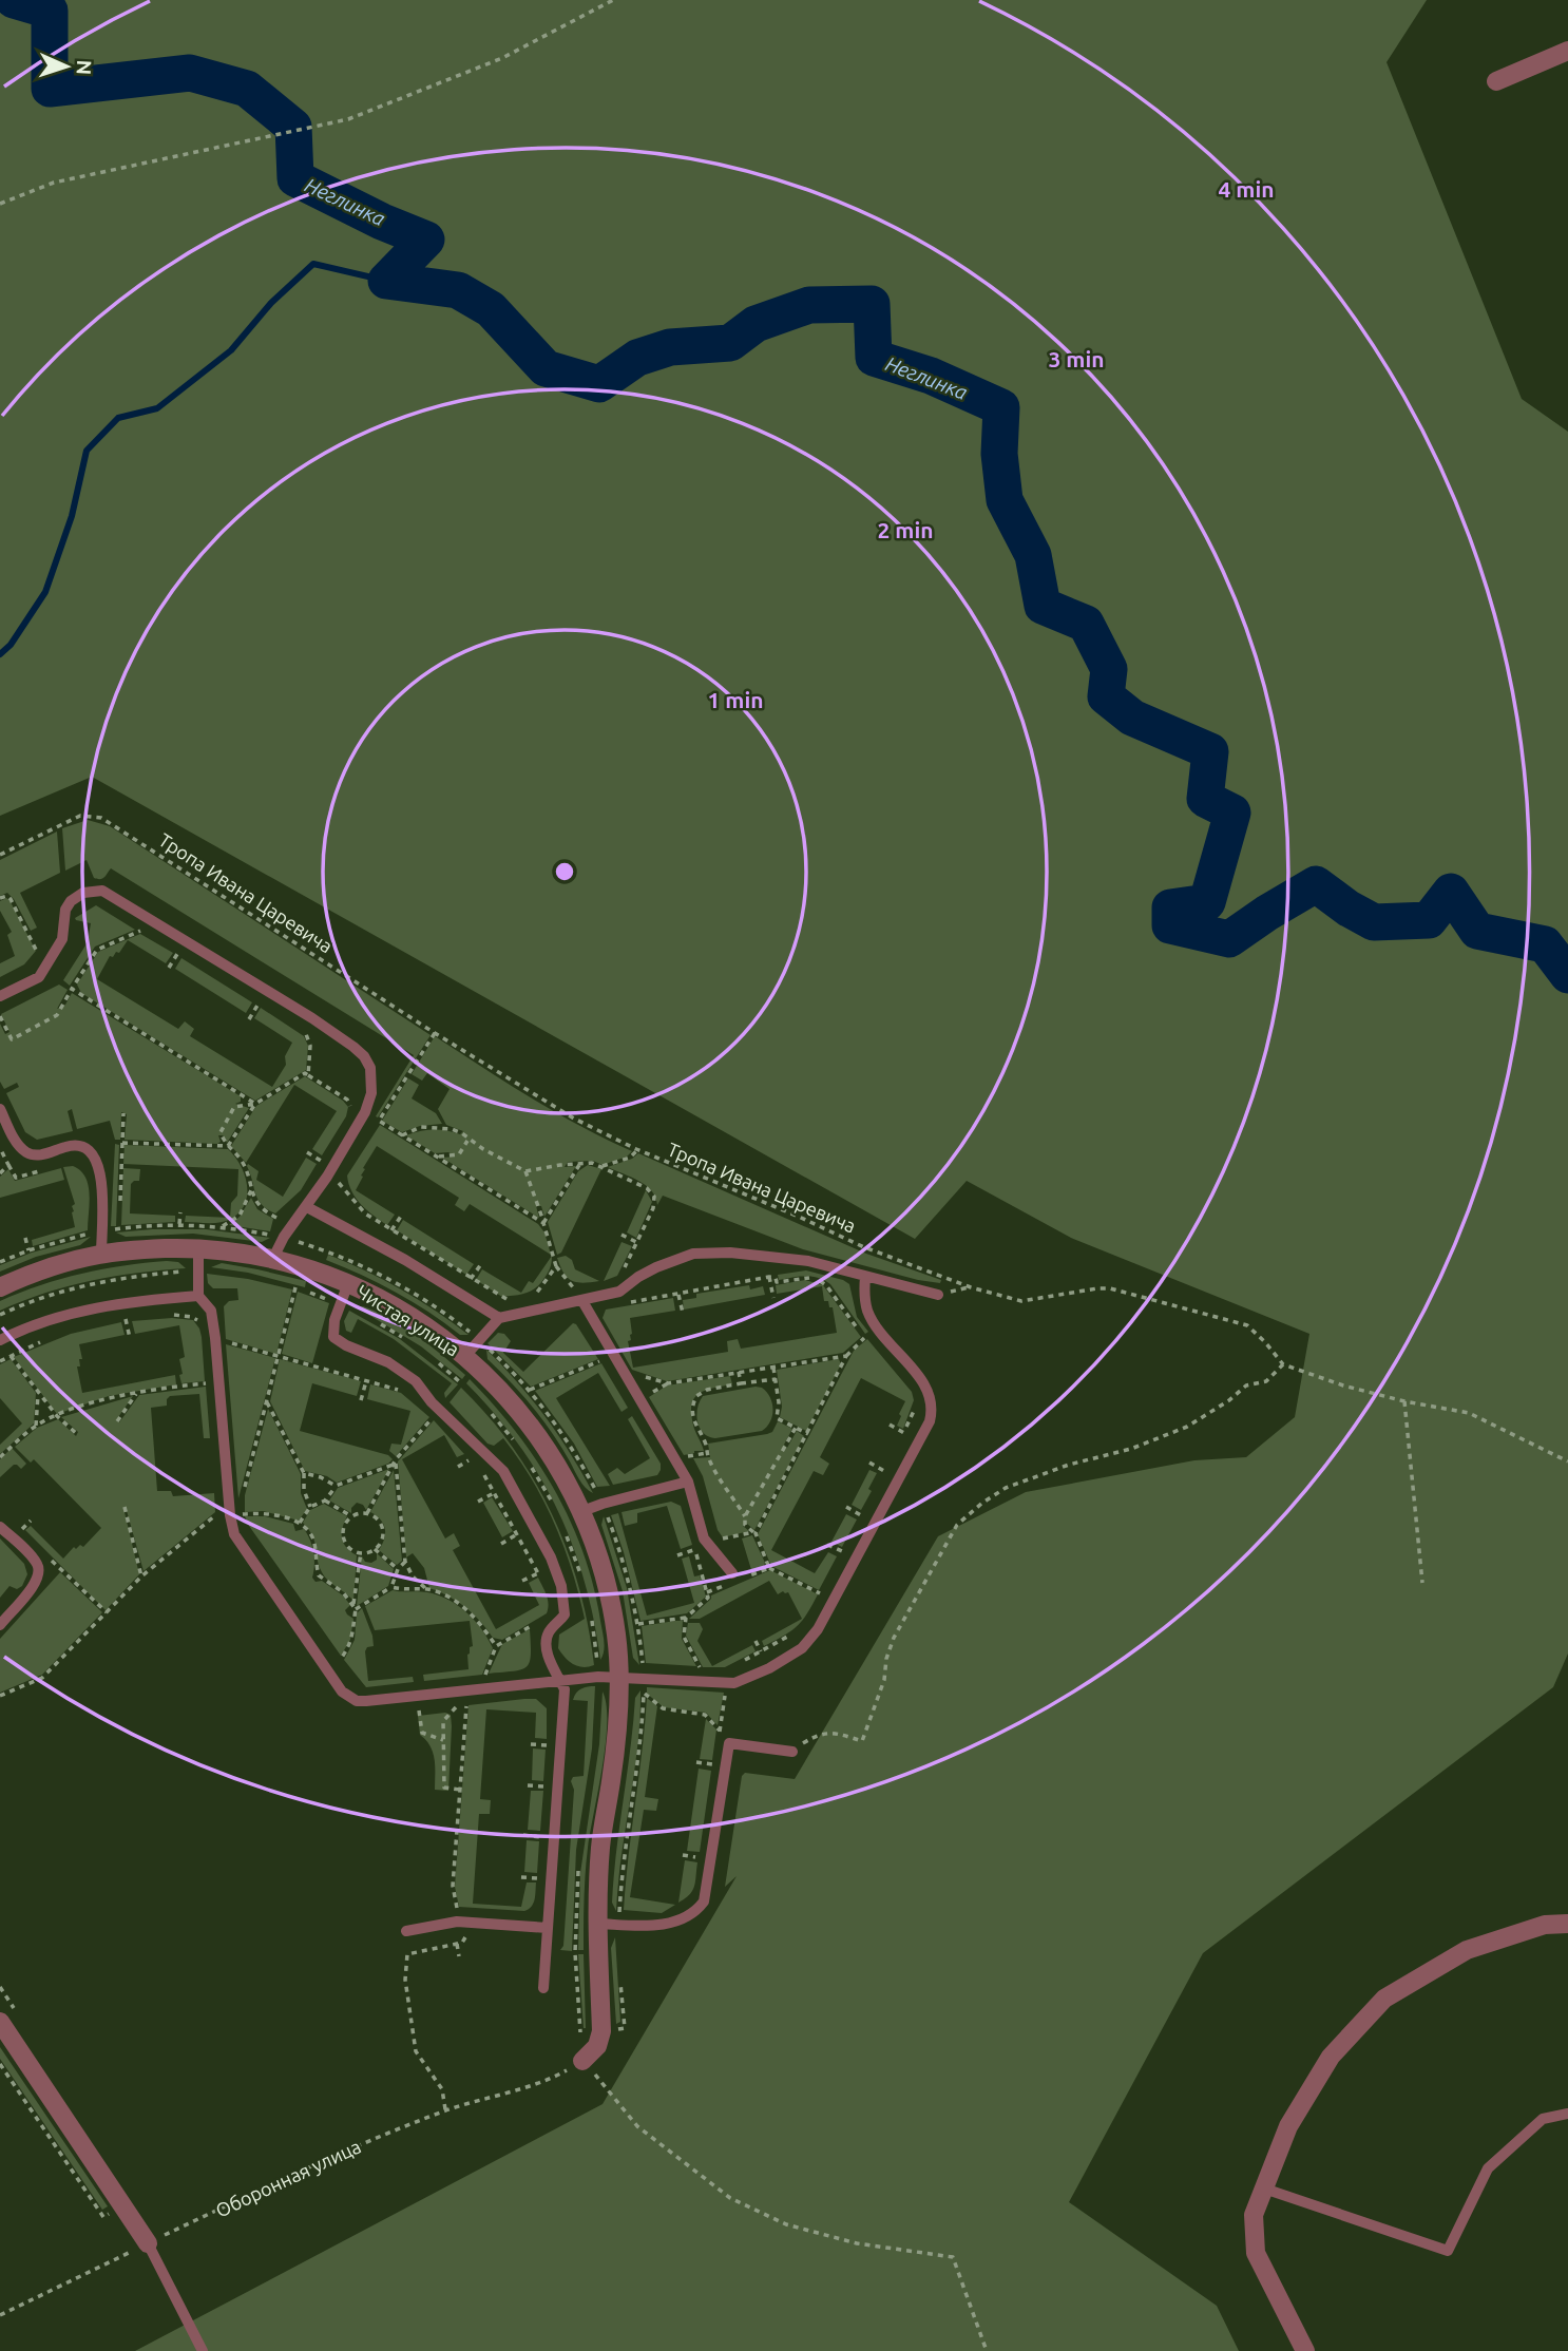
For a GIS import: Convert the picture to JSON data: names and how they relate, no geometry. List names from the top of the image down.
{
  "streets": {
    "street": ["Чистая улица"],
    "path": ["Тропа Ивана Царевича", "Оборонная улица"]
  },
  "water": ["Неглинка"],
  "north": "right",
  "rings": [
    "4 min",
    "3 min",
    "2 min",
    "1 min"
  ]
}
